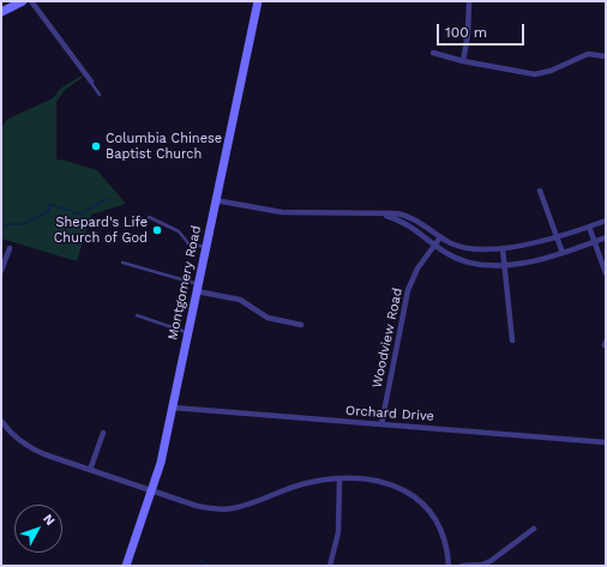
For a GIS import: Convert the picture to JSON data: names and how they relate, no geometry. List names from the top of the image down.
{
  "streets": {
    "main road": ["Montgomery Road"],
    "street": ["Woodview Road", "Orchard Drive"]
  },
  "crossings": [
    ["Montgomery Road", "Orchard Drive"],
    ["Woodview Road", "Orchard Drive"]
  ],
  "places": ["Columbia Chinese Baptist Church", "Shepard's Life Church of God"],
  "scale_bar": "100 m",
  "north": "top right"
}
